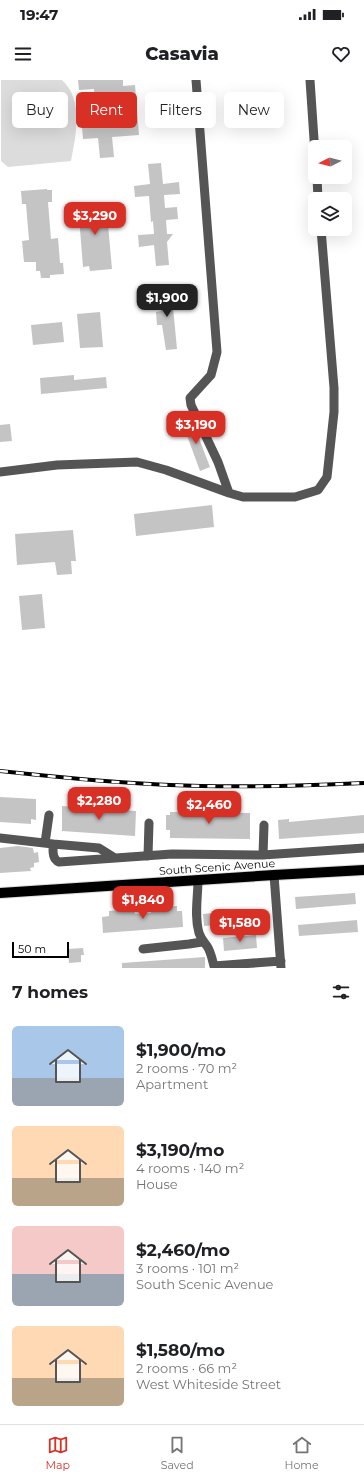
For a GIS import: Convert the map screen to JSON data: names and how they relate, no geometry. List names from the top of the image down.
{
  "streets": {
    "main road": ["South Scenic Avenue"]
  },
  "scale_bar": "50 m",
  "north": "left",
  "page": {
    "status": "19:47",
    "header": "Casavia",
    "chip": [
      "Buy",
      "Rent",
      "Filters",
      "New"
    ],
    "price": [
      "$3,290",
      "$1,900",
      "$3,190",
      "$2,280",
      "$2,460",
      "$1,840",
      "$1,580"
    ],
    "scale": "50 m",
    "heading": "7 homes",
    "list": [
      {
        "name": "$1,900/mo",
        "note": "2 rooms · 70 m² · Apartment"
      },
      {
        "name": "$3,190/mo",
        "note": "4 rooms · 140 m² · House"
      },
      {
        "name": "$2,460/mo",
        "note": "3 rooms · 101 m² · South Scenic Avenue"
      },
      {
        "name": "$1,580/mo",
        "note": "2 rooms · 66 m² · West Whiteside Street"
      }
    ],
    "tabs": ["Map", "Saved", "Home"]
  }
}
